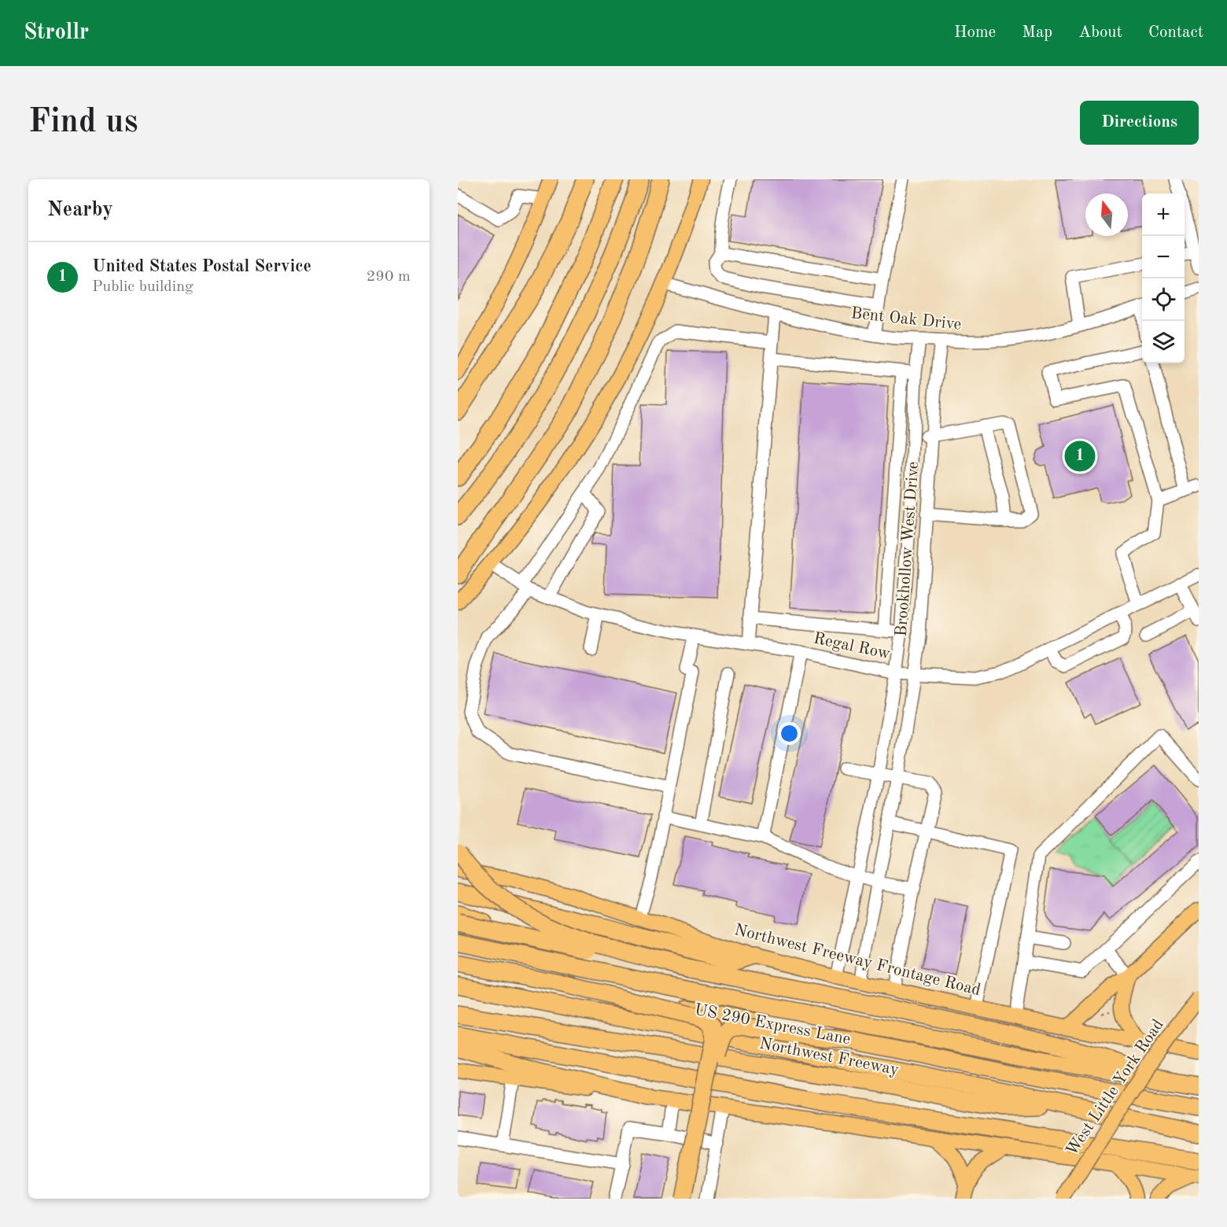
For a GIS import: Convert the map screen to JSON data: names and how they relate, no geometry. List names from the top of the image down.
{
  "streets": {
    "highway": ["US 290 Express Lane", "Northwest Freeway"],
    "main road": ["Northwest Freeway Frontage Road", "West Little York Road"],
    "street": ["Bent Oak Drive", "Brookhollow West Drive", "Regal Row"]
  },
  "crossings": [
    ["Bent Oak Drive", "Brookhollow West Drive"],
    ["Brookhollow West Drive", "Regal Row"],
    ["Brookhollow West Drive", "Northwest Freeway Frontage Road"]
  ],
  "north": "top",
  "page": {
    "header": "Strollr",
    "nav": [
      "Home",
      "Map",
      "About",
      "Contact"
    ],
    "buttons": "Directions",
    "title": "Find us",
    "heading": "Nearby",
    "map_buttons": ["+", "−"],
    "list": [
      {
        "mark": "1",
        "name": "United States Postal Service",
        "note": "Public building",
        "value": "290 m"
      }
    ],
    "pins": "1"
  }
}
